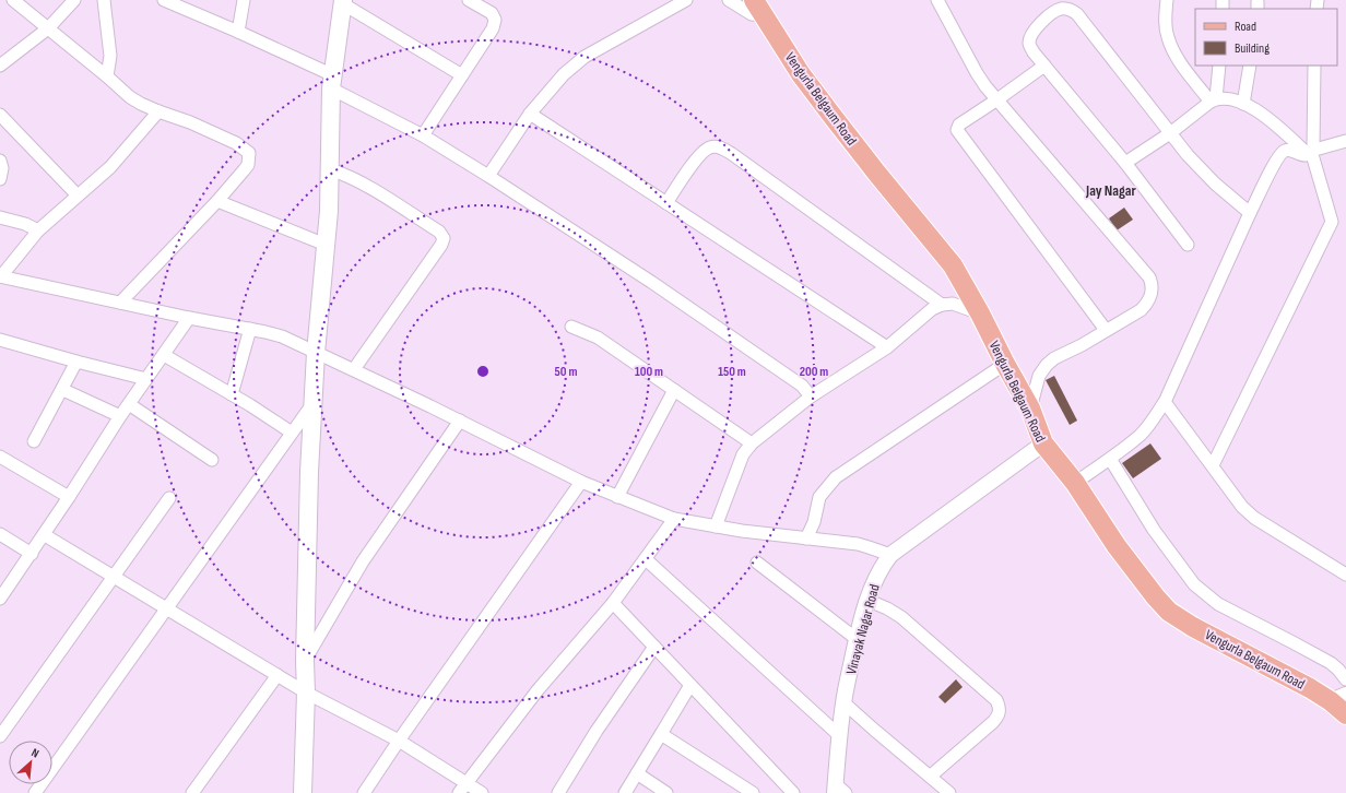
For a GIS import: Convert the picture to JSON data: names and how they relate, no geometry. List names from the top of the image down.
{
  "streets": {
    "main road": ["Vengurla Belgaum Road"],
    "street": ["Vinayak Nagar Road"]
  },
  "crossings": [
    ["Vengurla Belgaum Road", "Vinayak Nagar Road"]
  ],
  "districts": ["Jay Nagar"],
  "legend": ["Road", "Building"],
  "north": "top right",
  "rings": [
    "50 m",
    "100 m",
    "150 m",
    "200 m"
  ]
}
